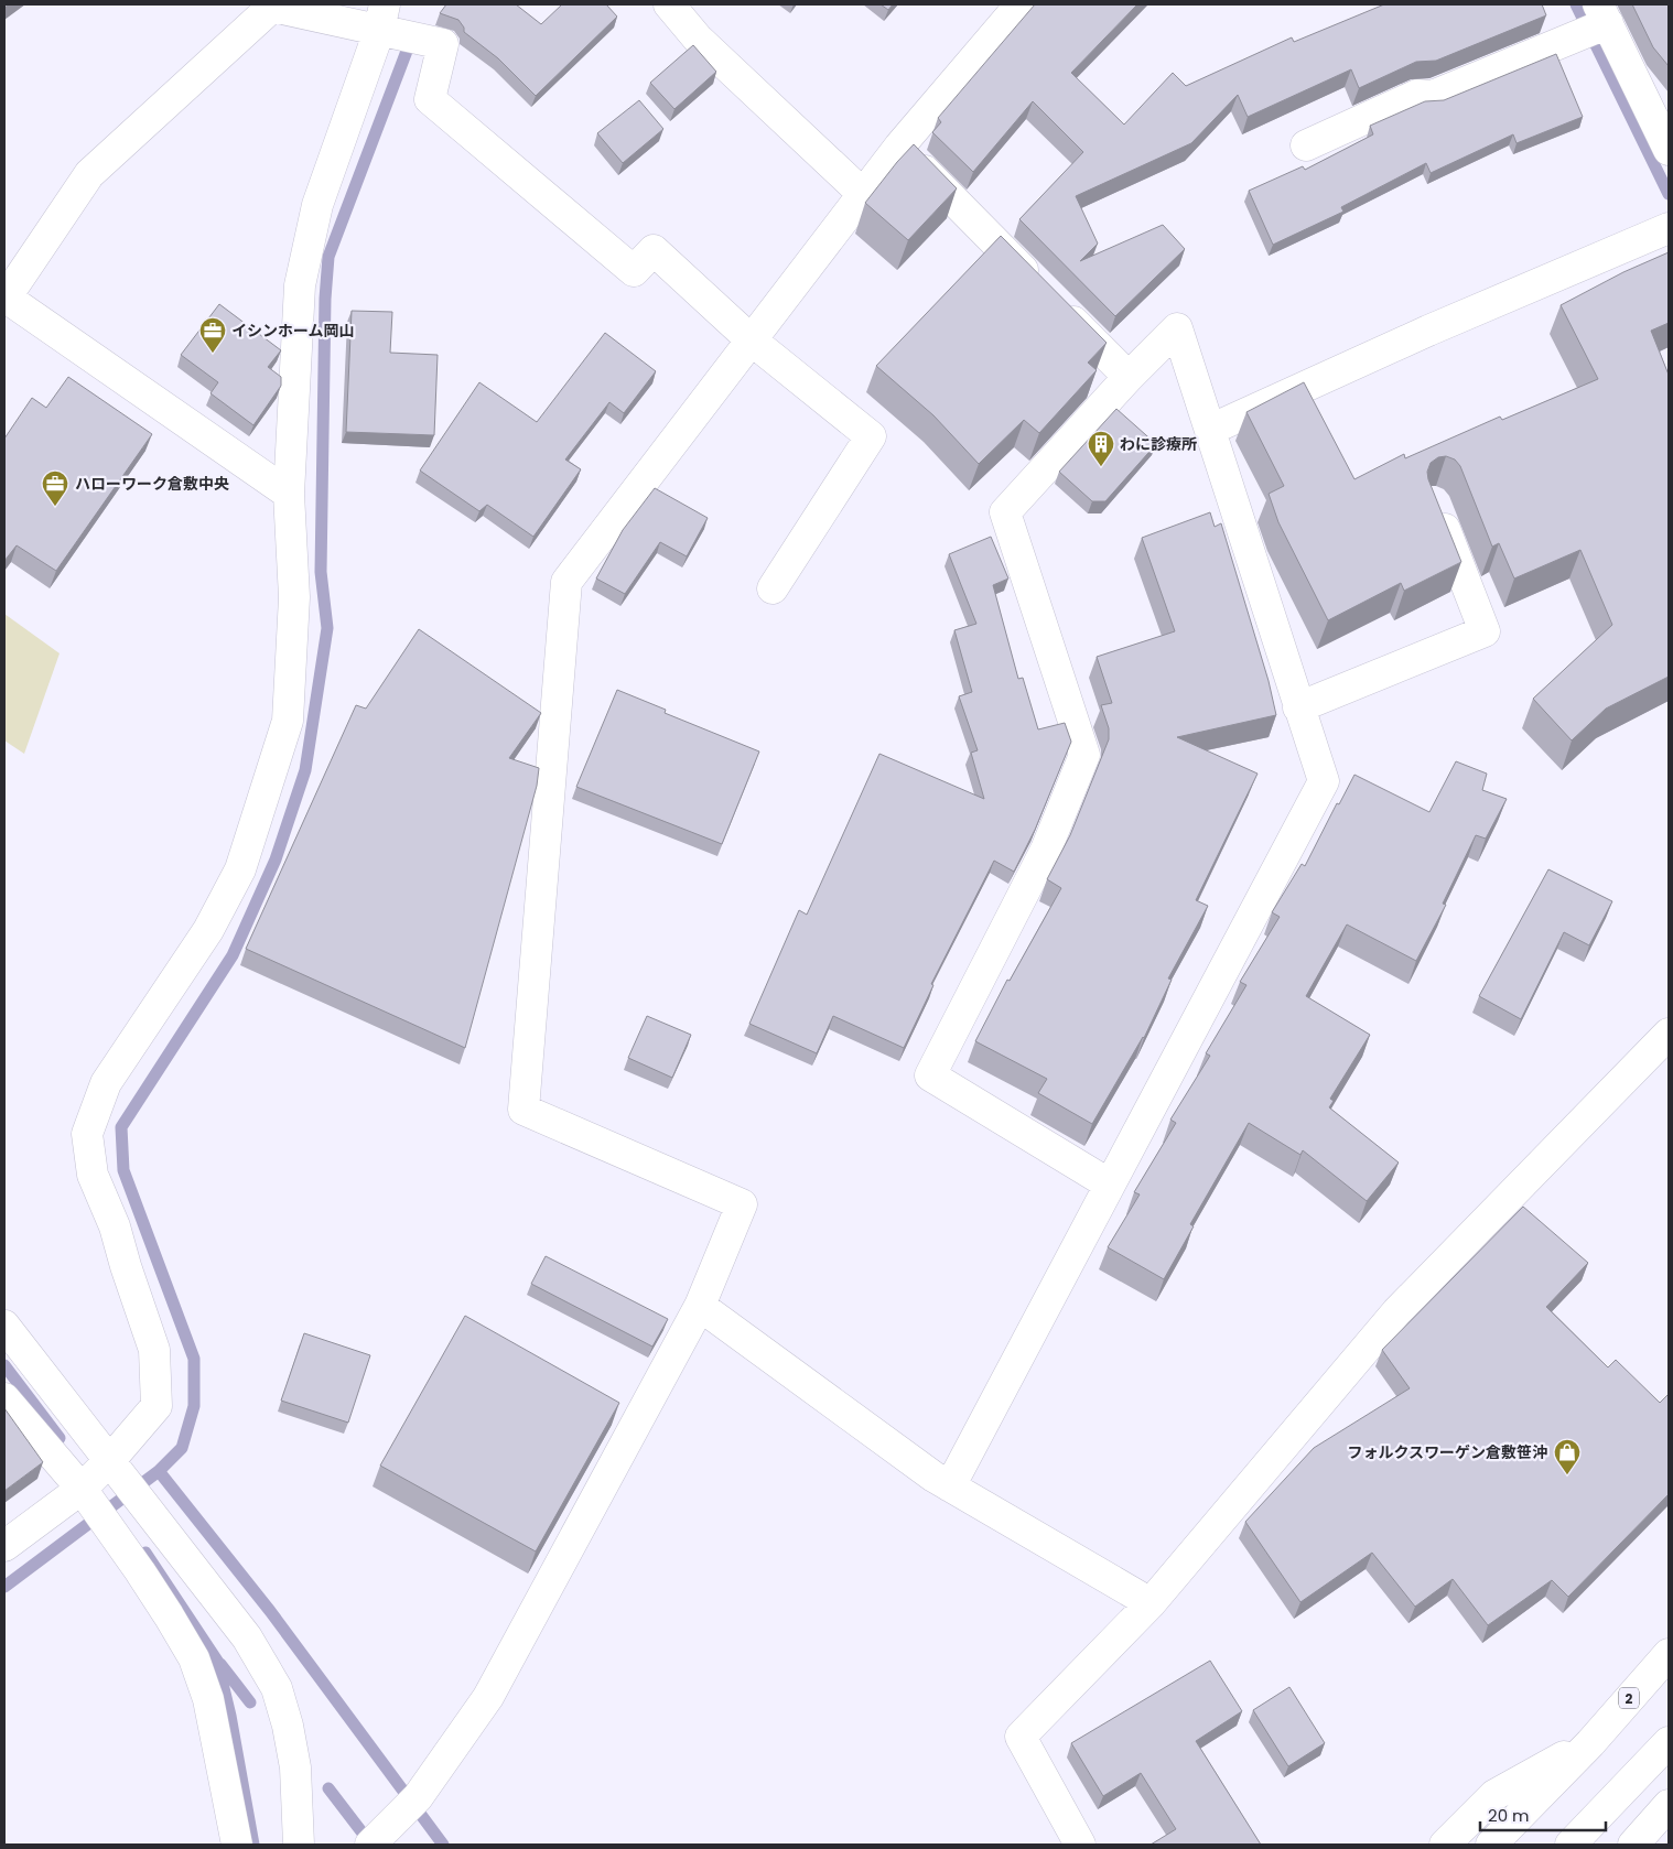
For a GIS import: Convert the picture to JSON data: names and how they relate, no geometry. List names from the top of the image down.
{
  "streets": {
    "main road": ["2"]
  },
  "places": {
    "office": ["イシンホーム岡山", "ハローワーク倉敷中央"],
    "building": ["わに診療所"],
    "shop": ["フォルクスワーゲン倉敷笹沖"]
  },
  "scale_bar": "20 m"
}
